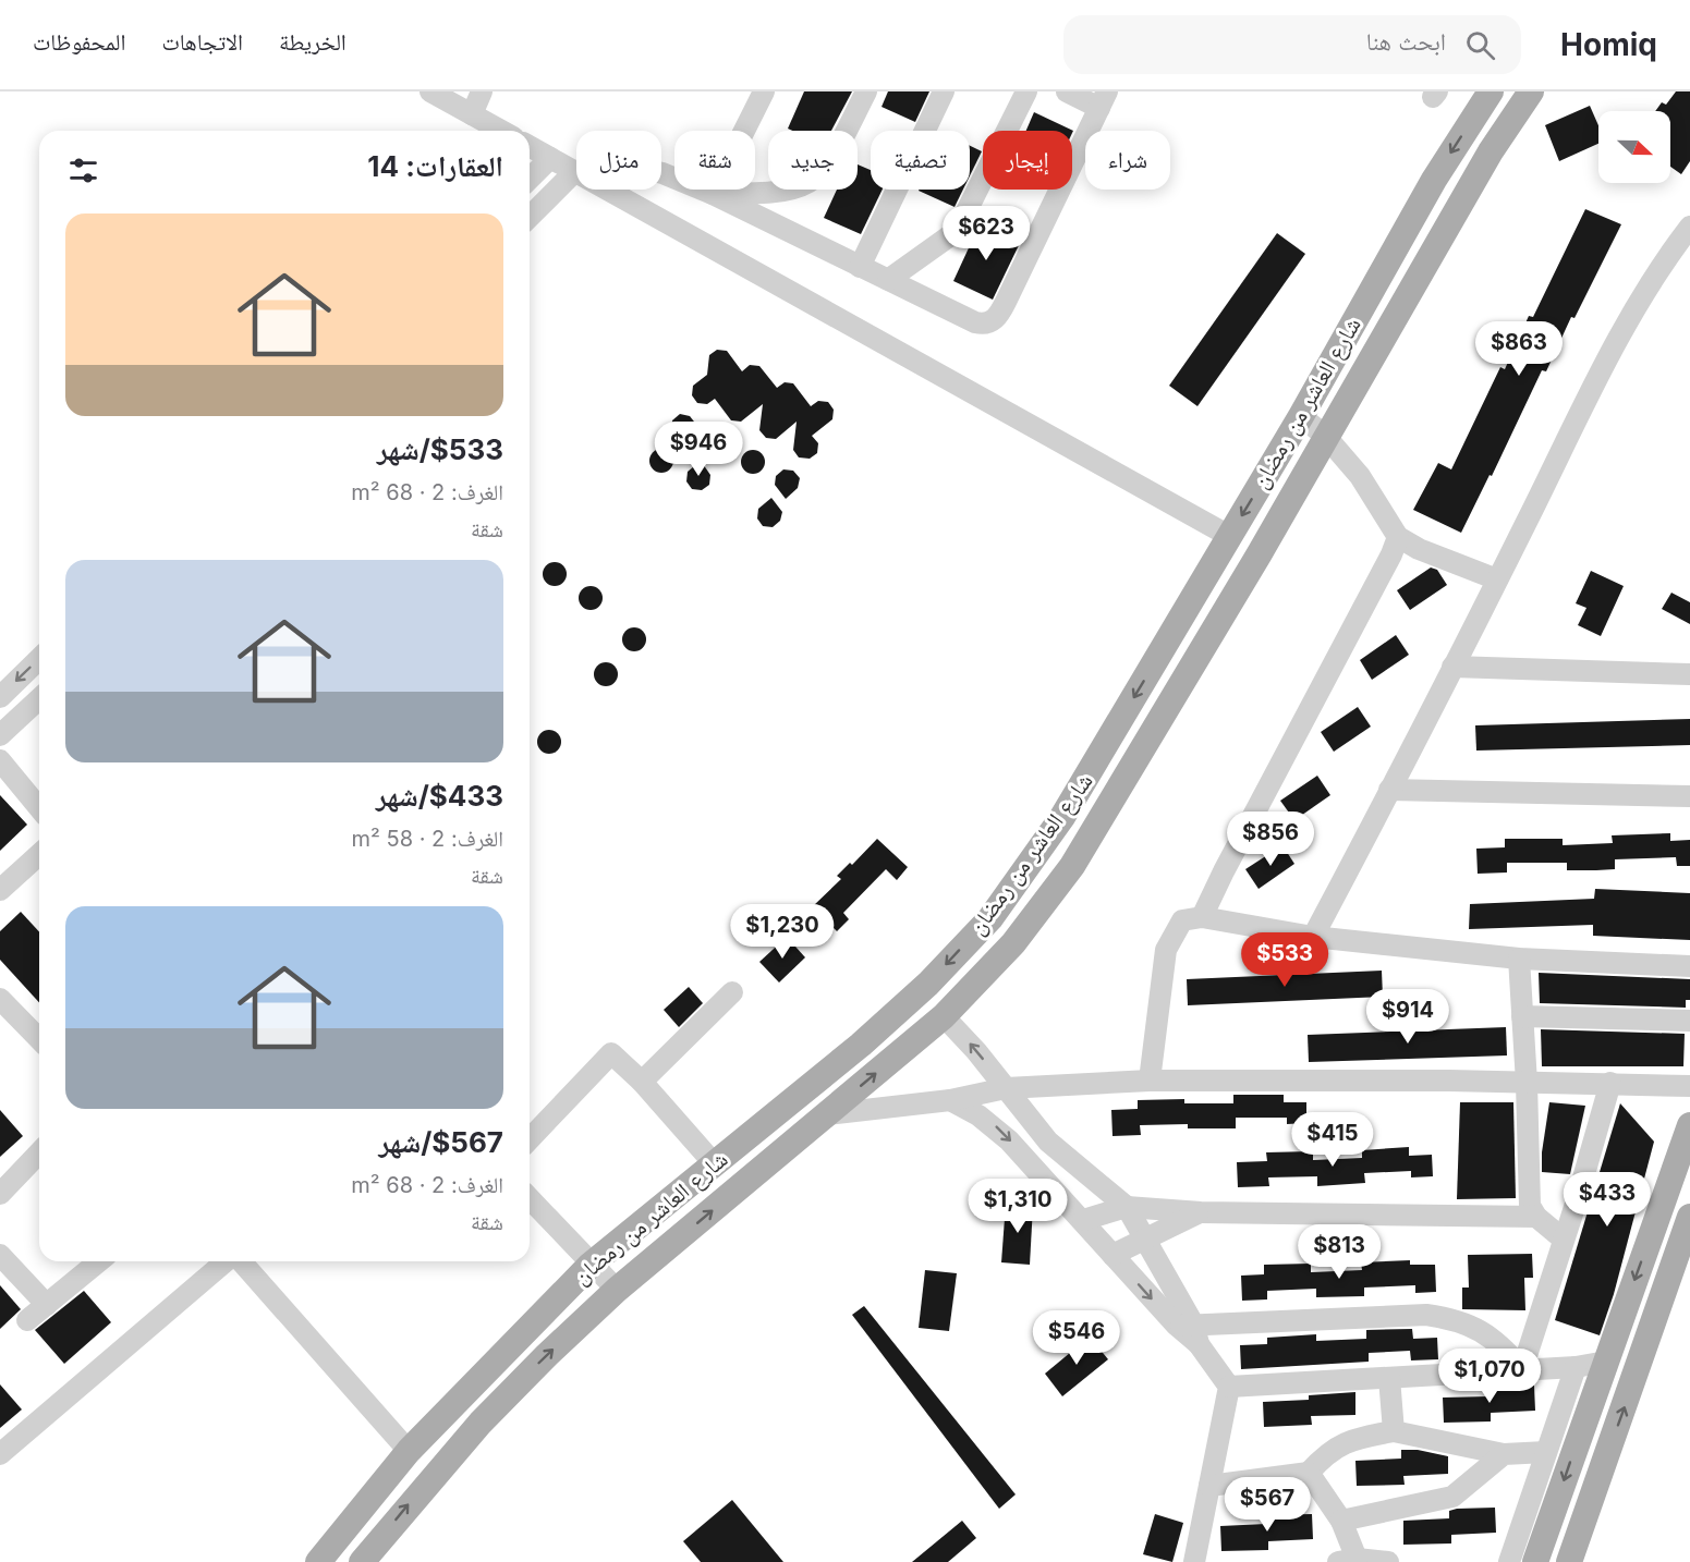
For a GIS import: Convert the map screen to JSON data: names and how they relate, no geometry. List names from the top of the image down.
{
  "streets": {
    "main road": ["شارع العاشر من رمضان"]
  },
  "north": "right",
  "page": {
    "header": "Homiq",
    "search": "ابحث هنا",
    "nav": ["الخريطة", "الاتجاهات", "المحفوظات"],
    "chip": [
      "شراء",
      "إيجار",
      "تصفية",
      "جديد",
      "شقة",
      "منزل"
    ],
    "heading": "العقارات: 14",
    "price": [
      "$623",
      "$863",
      "$946",
      "$856",
      "$1,230",
      "$533",
      "$914",
      "$415",
      "$433",
      "$1,310",
      "$813",
      "$546",
      "$1,070",
      "$567"
    ],
    "list": [
      {
        "name": "$533/شهر",
        "note": "الغرف: 2 · 68 m² · شقة"
      },
      {
        "name": "$433/شهر",
        "note": "الغرف: 2 · 58 m² · شقة"
      },
      {
        "name": "$567/شهر",
        "note": "الغرف: 2 · 68 m² · شقة"
      }
    ]
  }
}
